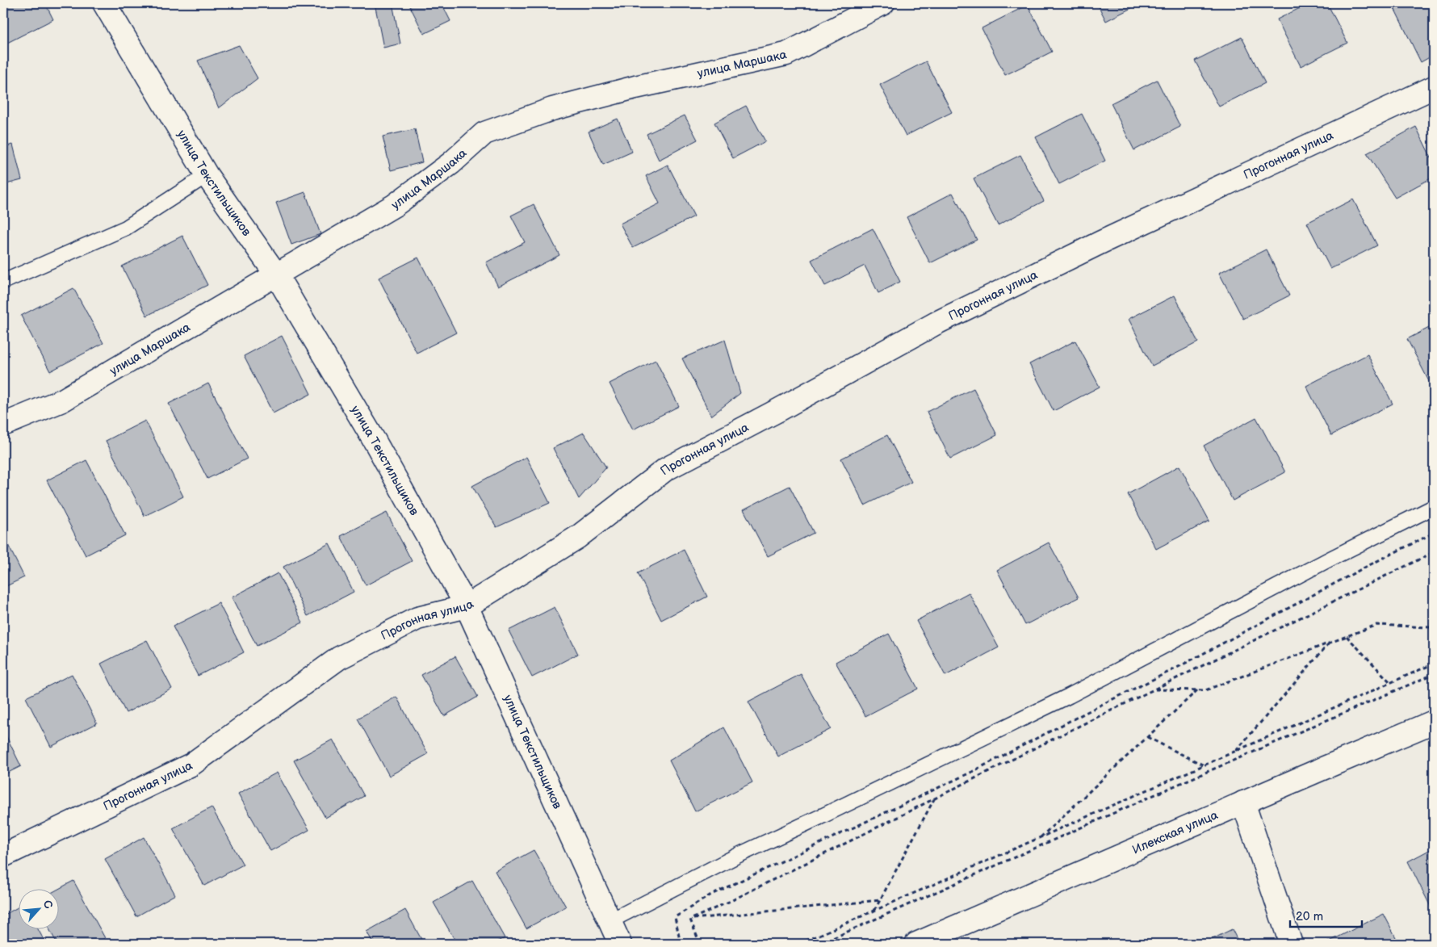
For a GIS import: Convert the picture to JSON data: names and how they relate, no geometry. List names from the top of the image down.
{
  "streets": {
    "street": [
      "улица Маршака",
      "Прогонная улица",
      "улица Текстильщиков",
      "Илекская улица"
    ]
  },
  "crossings": [
    ["улица Маршака", "улица Текстильщиков"],
    ["Прогонная улица", "улица Текстильщиков"]
  ],
  "scale_bar": "20 m",
  "north": "top right"
}
